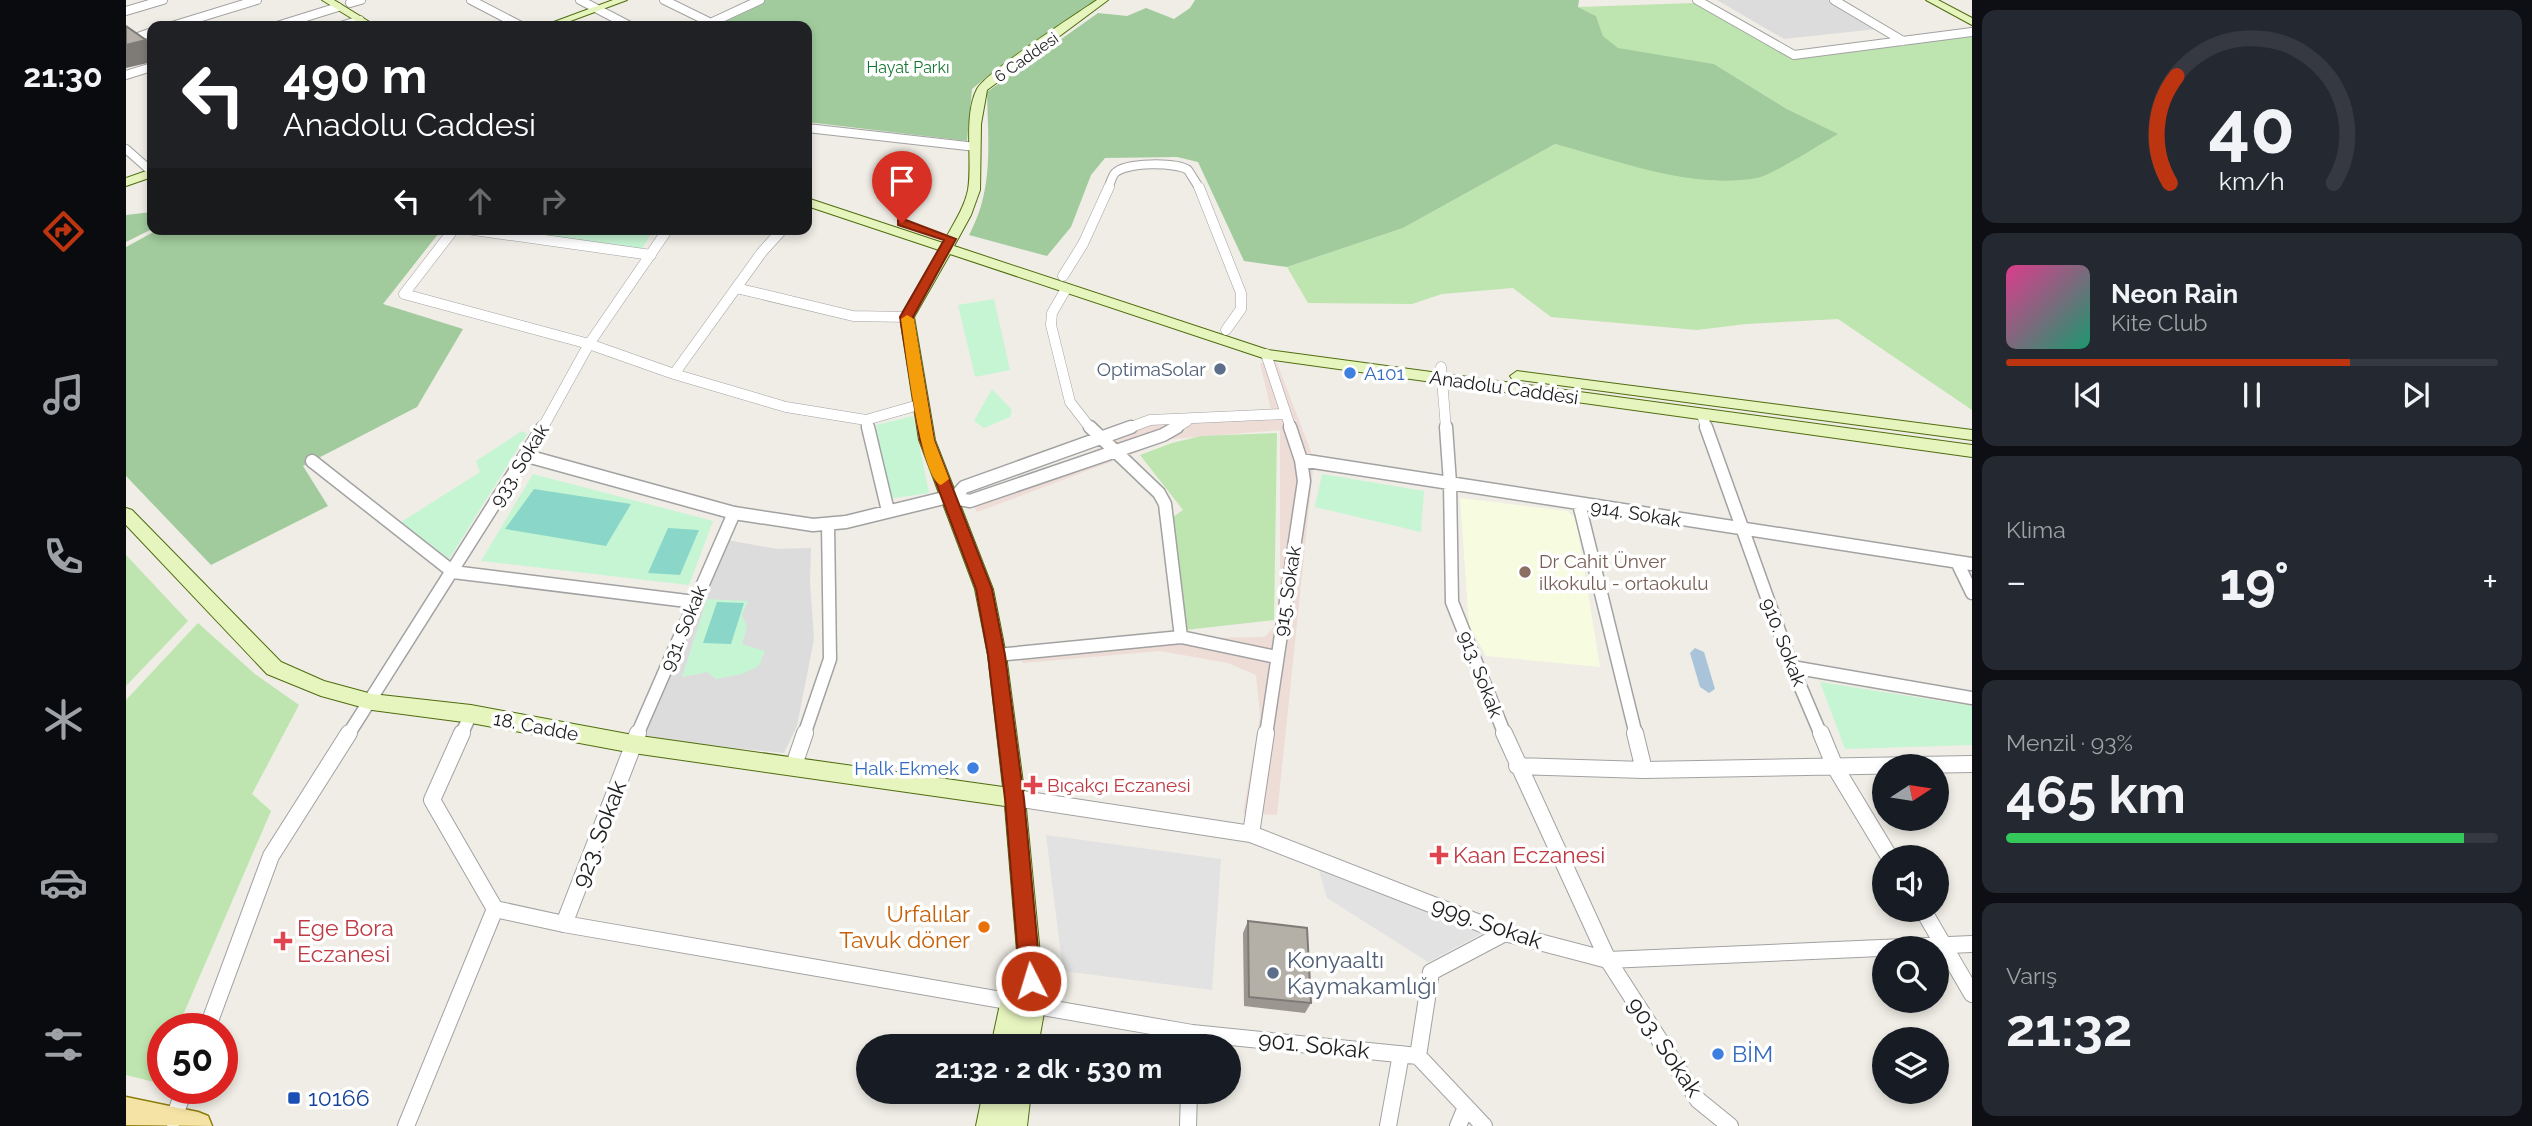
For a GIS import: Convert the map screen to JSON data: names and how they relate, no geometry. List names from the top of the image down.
{
  "streets": {
    "main road": ["6 Caddesi", "Anadolu Caddesi", "18. Cadde"],
    "street": [
      "933. Sokak",
      "914. Sokak",
      "915. Sokak",
      "931. Sokak",
      "910. Sokak",
      "913. Sokak",
      "923. Sokak",
      "999. Sokak",
      "901. Sokak",
      "903. Sokak"
    ]
  },
  "crossings": [
    ["6 Caddesi", "Anadolu Caddesi"],
    ["Anadolu Caddesi", "915. Sokak"],
    ["Anadolu Caddesi", "910. Sokak"],
    ["Anadolu Caddesi", "913. Sokak"],
    ["933. Sokak", "18. Cadde"],
    ["914. Sokak", "915. Sokak"],
    ["914. Sokak", "910. Sokak"],
    ["914. Sokak", "913. Sokak"],
    ["915. Sokak", "999. Sokak"],
    ["931. Sokak", "18. Cadde"],
    ["931. Sokak", "923. Sokak"],
    ["913. Sokak", "999. Sokak"],
    ["913. Sokak", "903. Sokak"],
    ["18. Cadde", "923. Sokak"],
    ["18. Cadde", "999. Sokak"],
    ["999. Sokak", "903. Sokak"]
  ],
  "parks": ["Hayat Parkı"],
  "places": {
    "other": [
      "OptimaSolar",
      "A101",
      "Dr Cahit Ünver ilkokulu - ortaokulu",
      "Halk Ekmek",
      "Urfalılar Tavuk döner",
      "Konyaaltı Kaymakamlığı",
      "BİM"
    ],
    "health": ["Bıçakçı Eczanesi", "Kaan Eczanesi", "Ege Bora Eczanesi"],
    "transit": ["10166"]
  },
  "north": "right",
  "page": {
    "tabs": "21:30",
    "turn": ["490 m", "Anadolu Caddesi"],
    "song": ["Neon Rain", "Kite Club"],
    "tile": [
      "Klima",
      ["Menzil · 93%", "465 km"],
      ["Varış", "21:32"]
    ],
    "heat": ["−", "19°", "+"],
    "limit": "50",
    "trip": "21:32 · 2 dk · 530 m",
    "gauge": ["40", "km/h"]
  }
}
